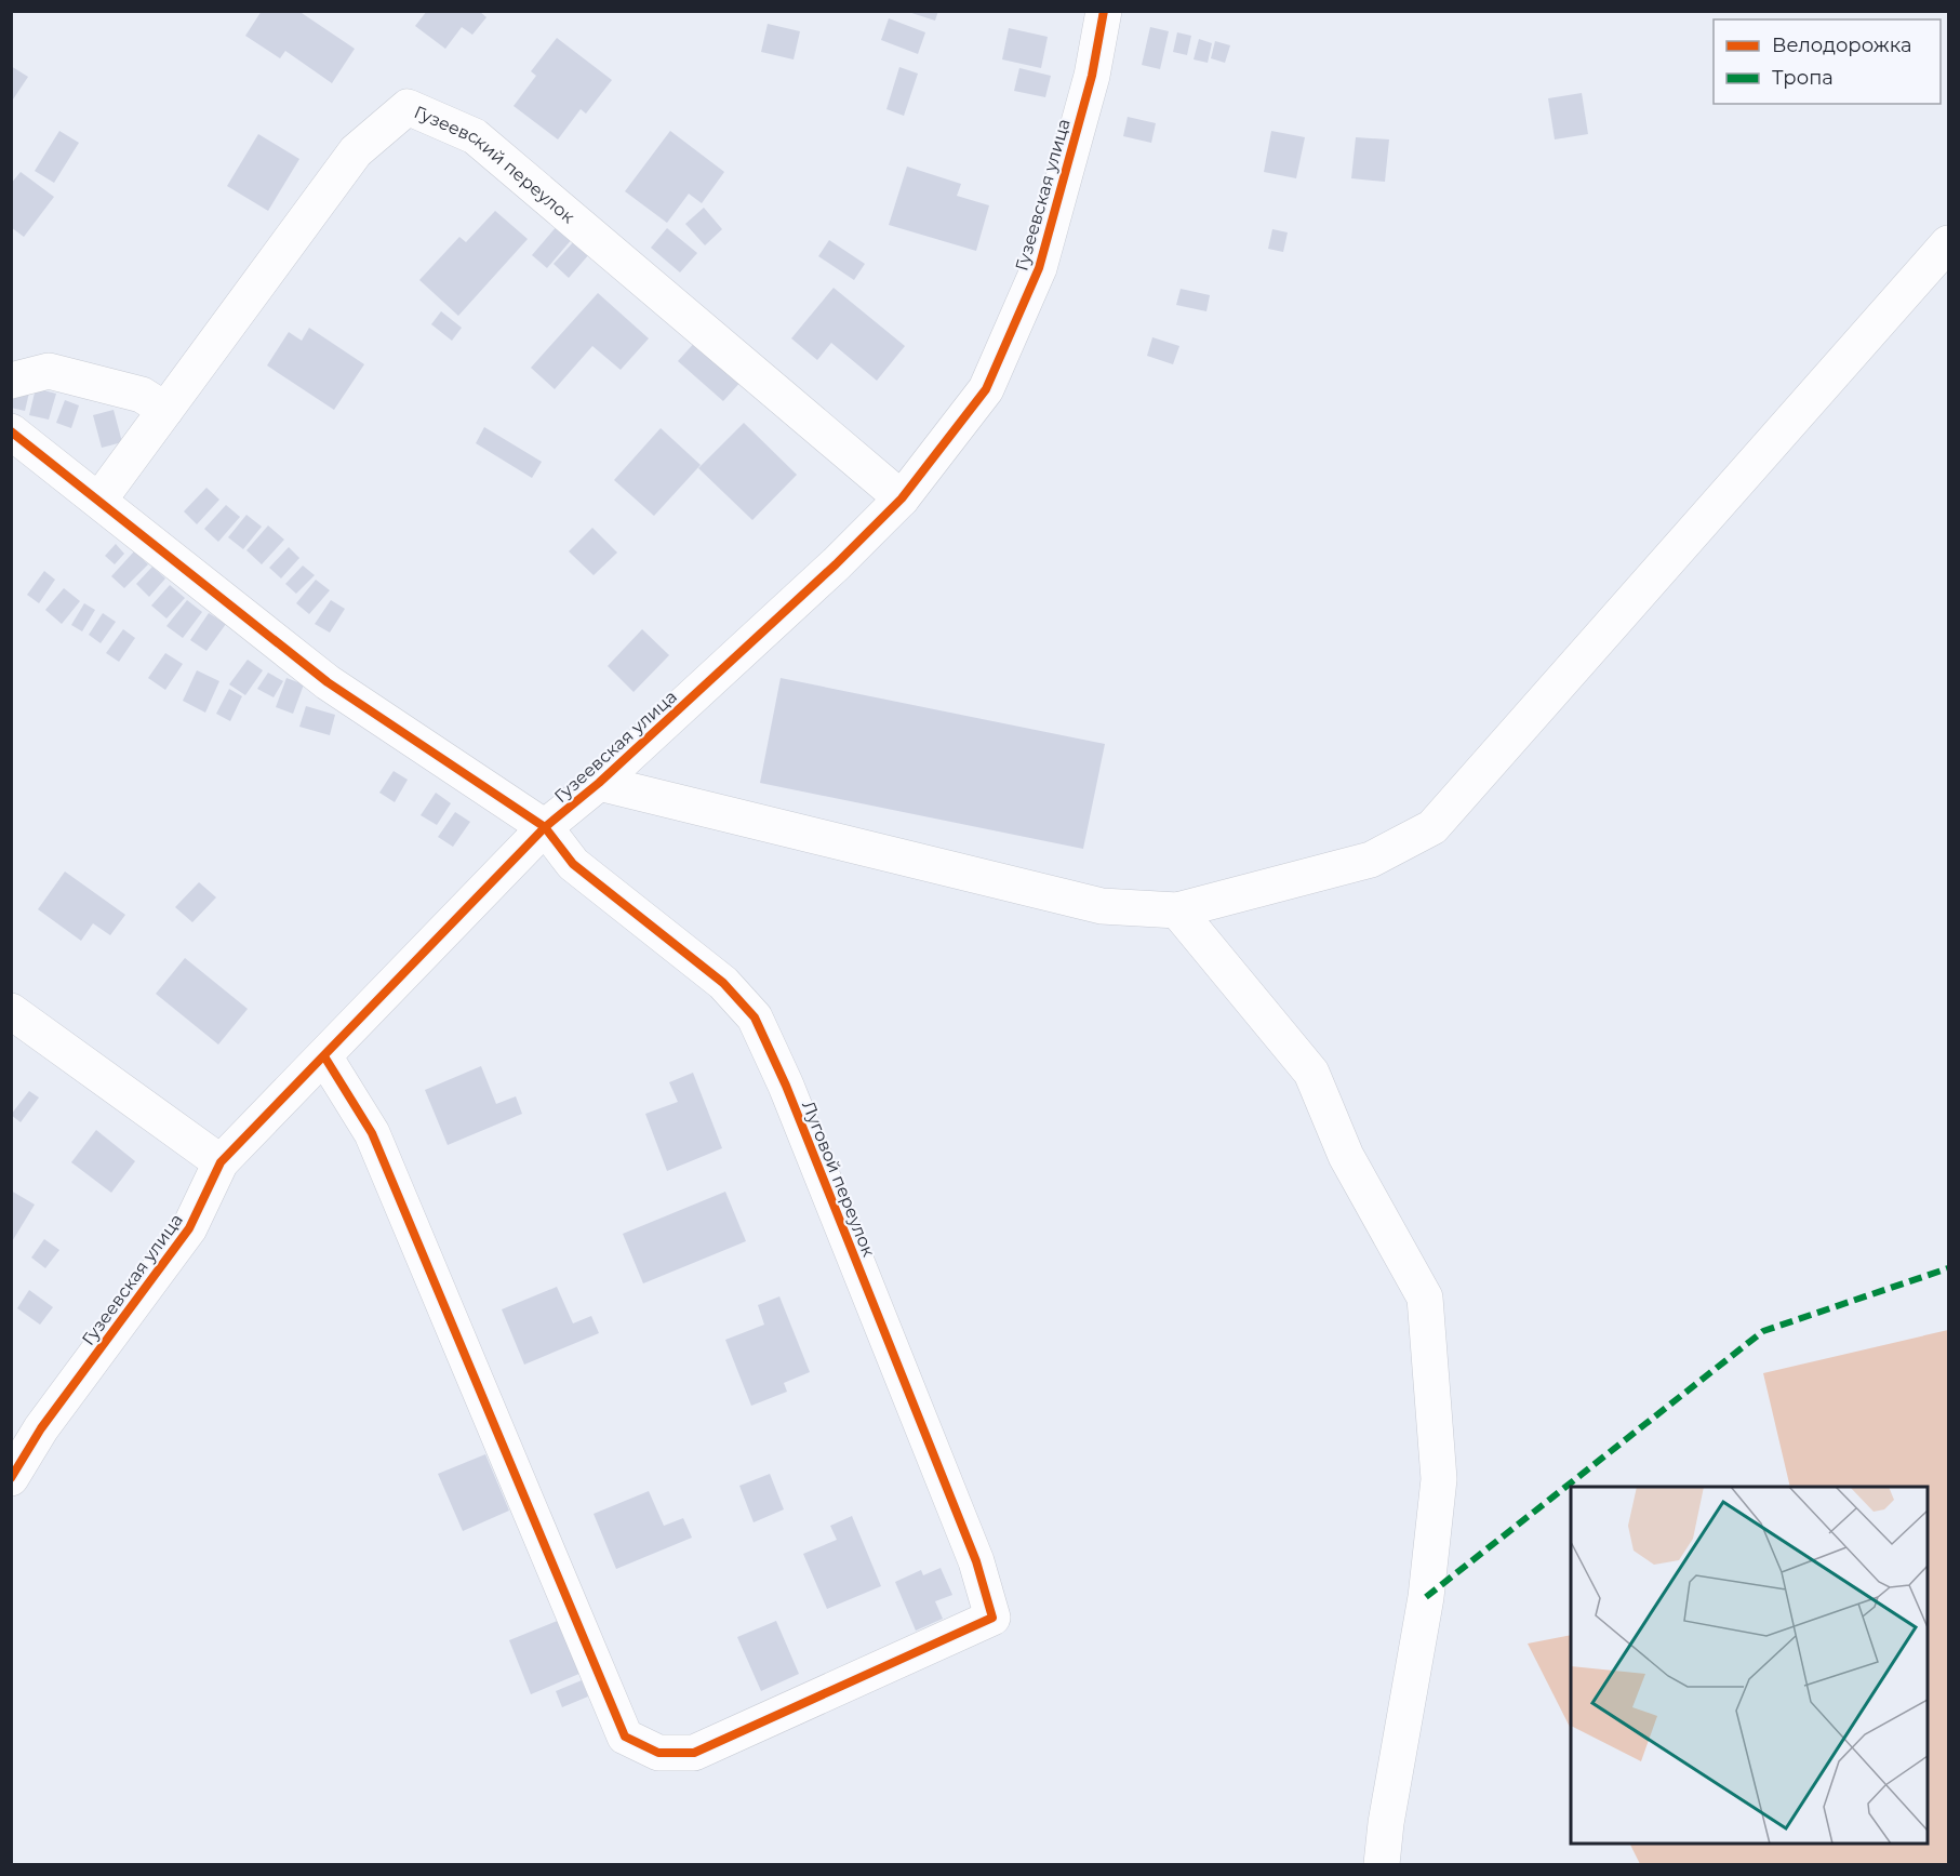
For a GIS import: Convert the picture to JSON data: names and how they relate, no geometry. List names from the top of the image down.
{
  "streets": {
    "street": ["Гузеевский переулок", "Гузеевская улица", "Луговой переулок"]
  },
  "crossings": [
    ["Гузеевский переулок", "Гузеевская улица"],
    ["Гузеевский переулок", "Луговой переулок"],
    ["Гузеевская улица", "Луговой переулок"]
  ],
  "legend": ["Велодорожка", "Тропа"]
}
